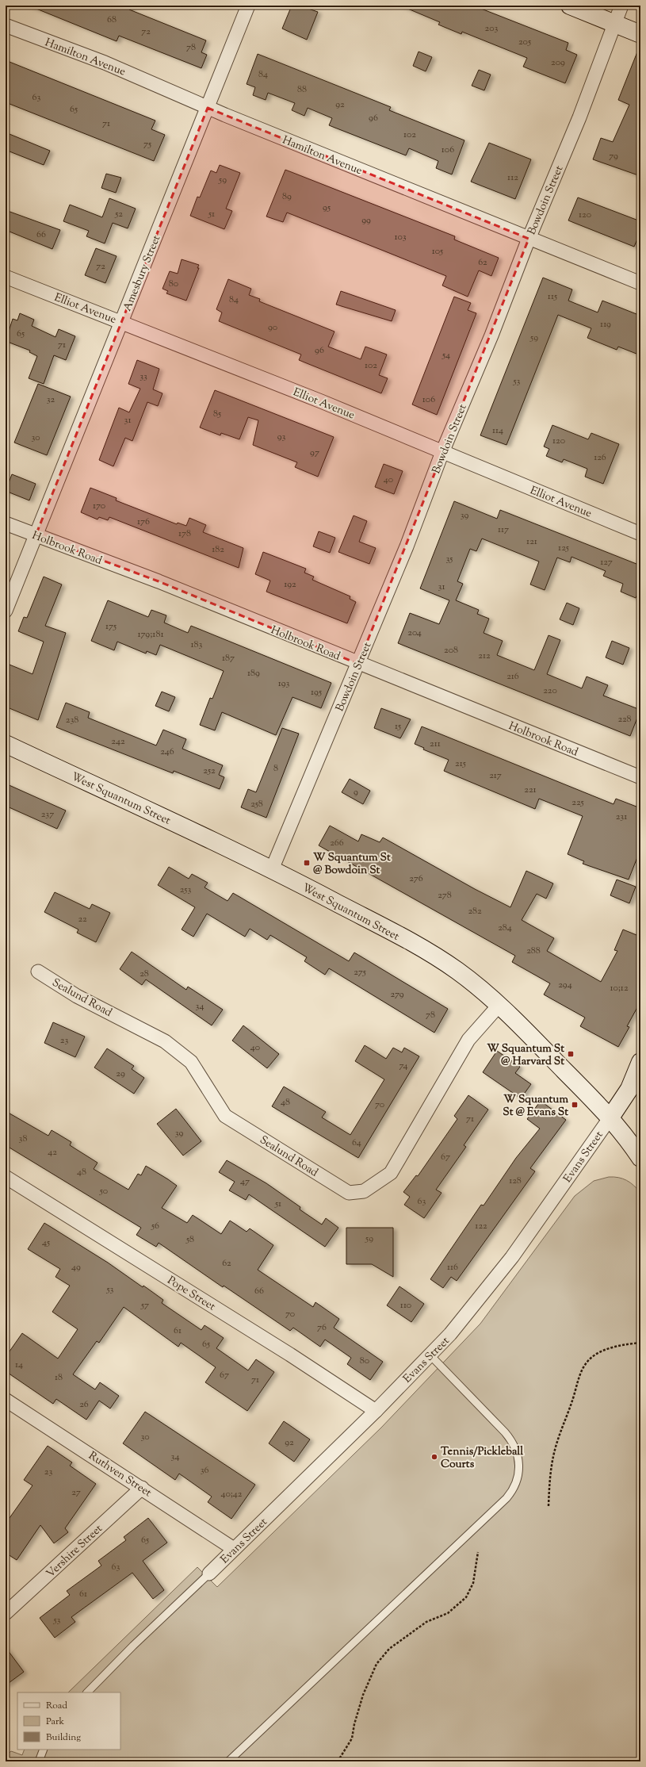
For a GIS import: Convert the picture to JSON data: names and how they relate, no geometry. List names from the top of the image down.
{
  "streets": {
    "main road": ["West Squantum Street"],
    "street": [
      "Hamilton Avenue",
      "Bowdoin Street",
      "Amesbury Street",
      "Elliot Avenue",
      "Holbrook Road",
      "Sealund Road",
      "Evans Street",
      "Pope Street",
      "Ruthven Street",
      "Vershire Street"
    ]
  },
  "crossings": [
    ["Hamilton Avenue", "Bowdoin Street"],
    ["Hamilton Avenue", "Amesbury Street"],
    ["Bowdoin Street", "Elliot Avenue"],
    ["Bowdoin Street", "Holbrook Road"],
    ["Bowdoin Street", "West Squantum Street"],
    ["Amesbury Street", "Elliot Avenue"],
    ["Amesbury Street", "Holbrook Road"],
    ["West Squantum Street", "Sealund Road"],
    ["West Squantum Street", "Evans Street"],
    ["Evans Street", "Pope Street"],
    ["Evans Street", "Ruthven Street"],
    ["Ruthven Street", "Vershire Street"]
  ],
  "places": {
    "transit": ["W Squantum St @ Bowdoin St", "W Squantum St @ Harvard St", "W Squantum St @ Evans St"],
    "other": ["Tennis/Pickleball Courts"]
  },
  "house_numbers": [
    "68",
    "203",
    "72",
    "205",
    "78",
    "209",
    "84",
    "88",
    "63",
    "92",
    "65",
    "96",
    "71",
    "102",
    "75",
    "106",
    "79",
    "112",
    "59",
    "89",
    "95",
    "52",
    "51",
    "120",
    "99",
    "66",
    "103",
    "105",
    "62",
    "72",
    "80",
    "115",
    "84",
    "119",
    "90",
    "65",
    "59",
    "71",
    "96",
    "54",
    "102",
    "33",
    "53",
    "32",
    "106",
    "85",
    "31",
    "114",
    "93",
    "30",
    "120",
    "97",
    "126",
    "40",
    "170",
    "39",
    "176",
    "117",
    "178",
    "121",
    "125",
    "182",
    "35",
    "127",
    "192",
    "31",
    "175",
    "204",
    "179;181",
    "183",
    "208",
    "212",
    "187",
    "189",
    "216",
    "193",
    "220",
    "195",
    "228",
    "238",
    "15",
    "242",
    "211",
    "246",
    "215",
    "8",
    "252",
    "217",
    "221",
    "9",
    "225",
    "258",
    "237",
    "231",
    "266",
    "276",
    "253",
    "278",
    "282",
    "22",
    "284",
    "288",
    "275",
    "28",
    "294",
    "10;12",
    "279",
    "34",
    "78",
    "23",
    "40",
    "74",
    "29",
    "48",
    "70",
    "71",
    "39",
    "38",
    "64",
    "42",
    "67",
    "48",
    "128",
    "47",
    "50",
    "63",
    "51",
    "56",
    "122",
    "59",
    "58",
    "45",
    "62",
    "49",
    "116",
    "53",
    "66",
    "57",
    "110",
    "70",
    "76",
    "61",
    "65",
    "80",
    "14",
    "67",
    "18",
    "71",
    "26",
    "30",
    "92",
    "34",
    "36",
    "23",
    "27",
    "40;42",
    "65",
    "63",
    "61",
    "53"
  ],
  "legend": ["Road", "Park", "Building"]
}
